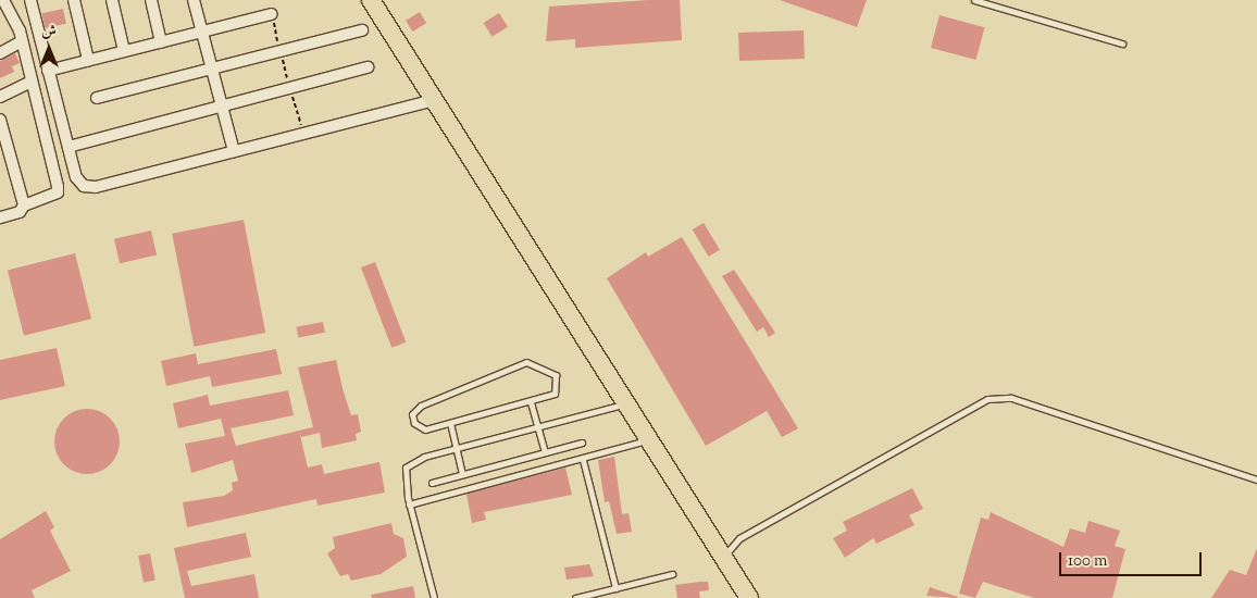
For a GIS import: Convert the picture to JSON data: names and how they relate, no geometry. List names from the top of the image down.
{
  "scale_bar": "100 m",
  "north": "top"
}
